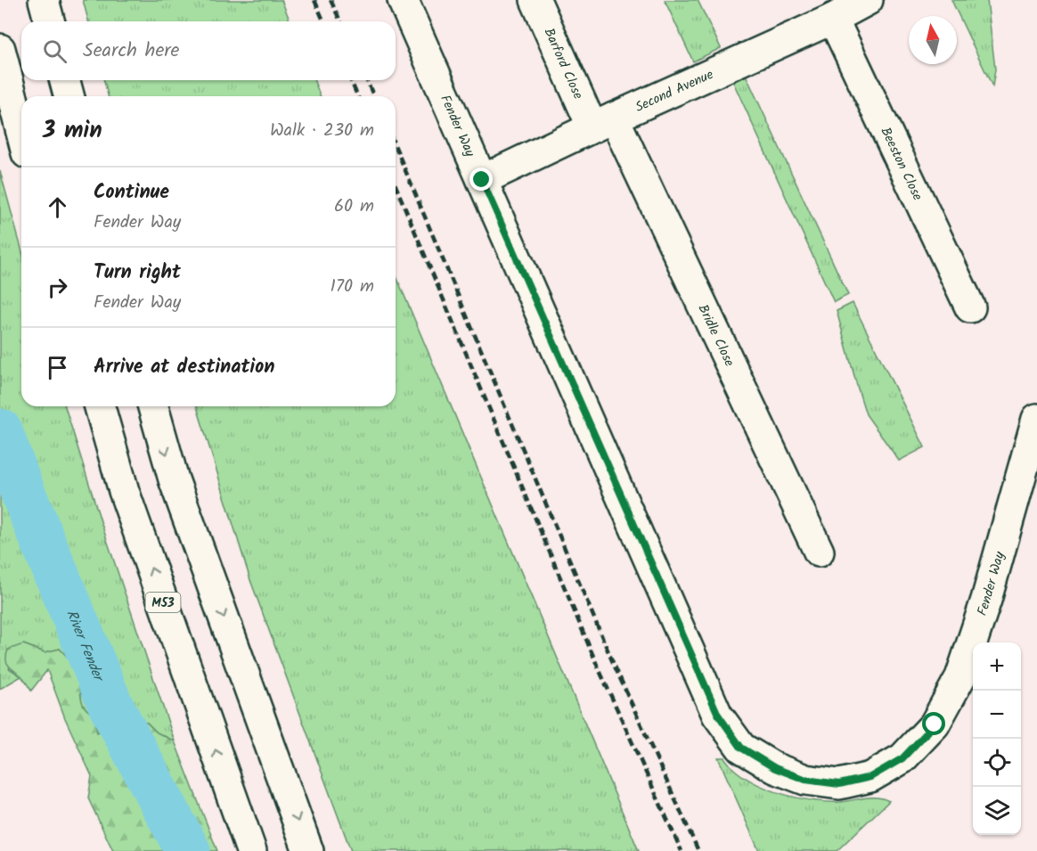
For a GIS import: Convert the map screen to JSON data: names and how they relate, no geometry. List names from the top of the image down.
{
  "streets": {
    "main road": [
      "Barford Close",
      "Second Avenue",
      "Fender Way",
      "Beeston Close",
      "Bridle Close",
      "M53"
    ]
  },
  "crossings": [
    ["Barford Close", "Second Avenue"],
    ["Barford Close", "Bridle Close"],
    ["Second Avenue", "Fender Way"],
    ["Second Avenue", "Beeston Close"],
    ["Second Avenue", "Bridle Close"]
  ],
  "water": ["River Fender"],
  "north": "top",
  "page": {
    "search": "Search here",
    "heading": ["3 min", "Walk · 230 m"],
    "list": [
      ["Continue", "Fender Way", "60 m"],
      ["Turn right", "Fender Way", "170 m"],
      "Arrive at destination"
    ],
    "map_buttons": ["+", "−"]
  }
}
